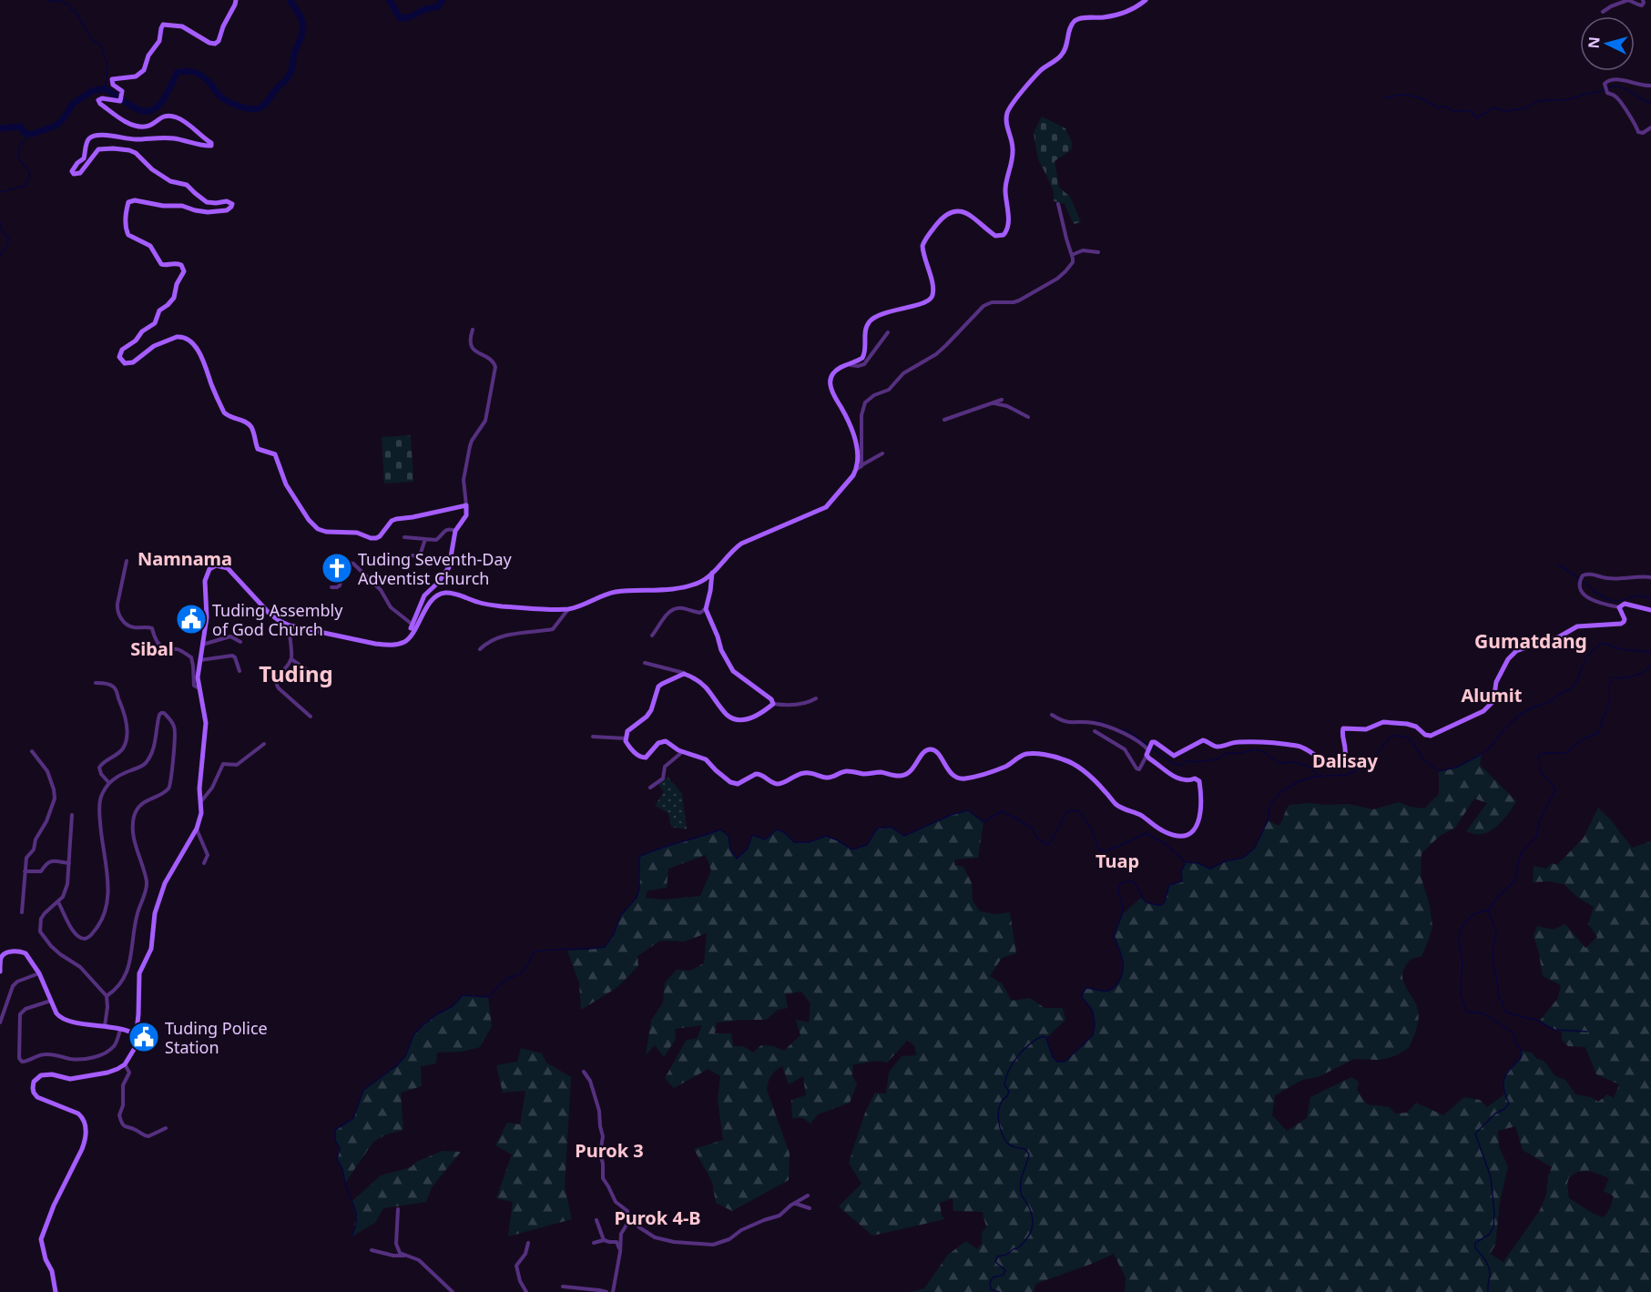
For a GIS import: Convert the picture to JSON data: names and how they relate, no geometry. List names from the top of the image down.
{
  "districts": [
    "Namnama",
    "Gumatdang",
    "Sibal",
    "Tuding",
    "Alumit",
    "Dalisay",
    "Tuap",
    "Purok 3",
    "Purok 4-B"
  ],
  "places": {
    "church": ["Tuding Seventh-Day Adventist Church"],
    "public building": ["Tuding Assembly of God Church", "Tuding Police Station"]
  },
  "north": "left"
}
